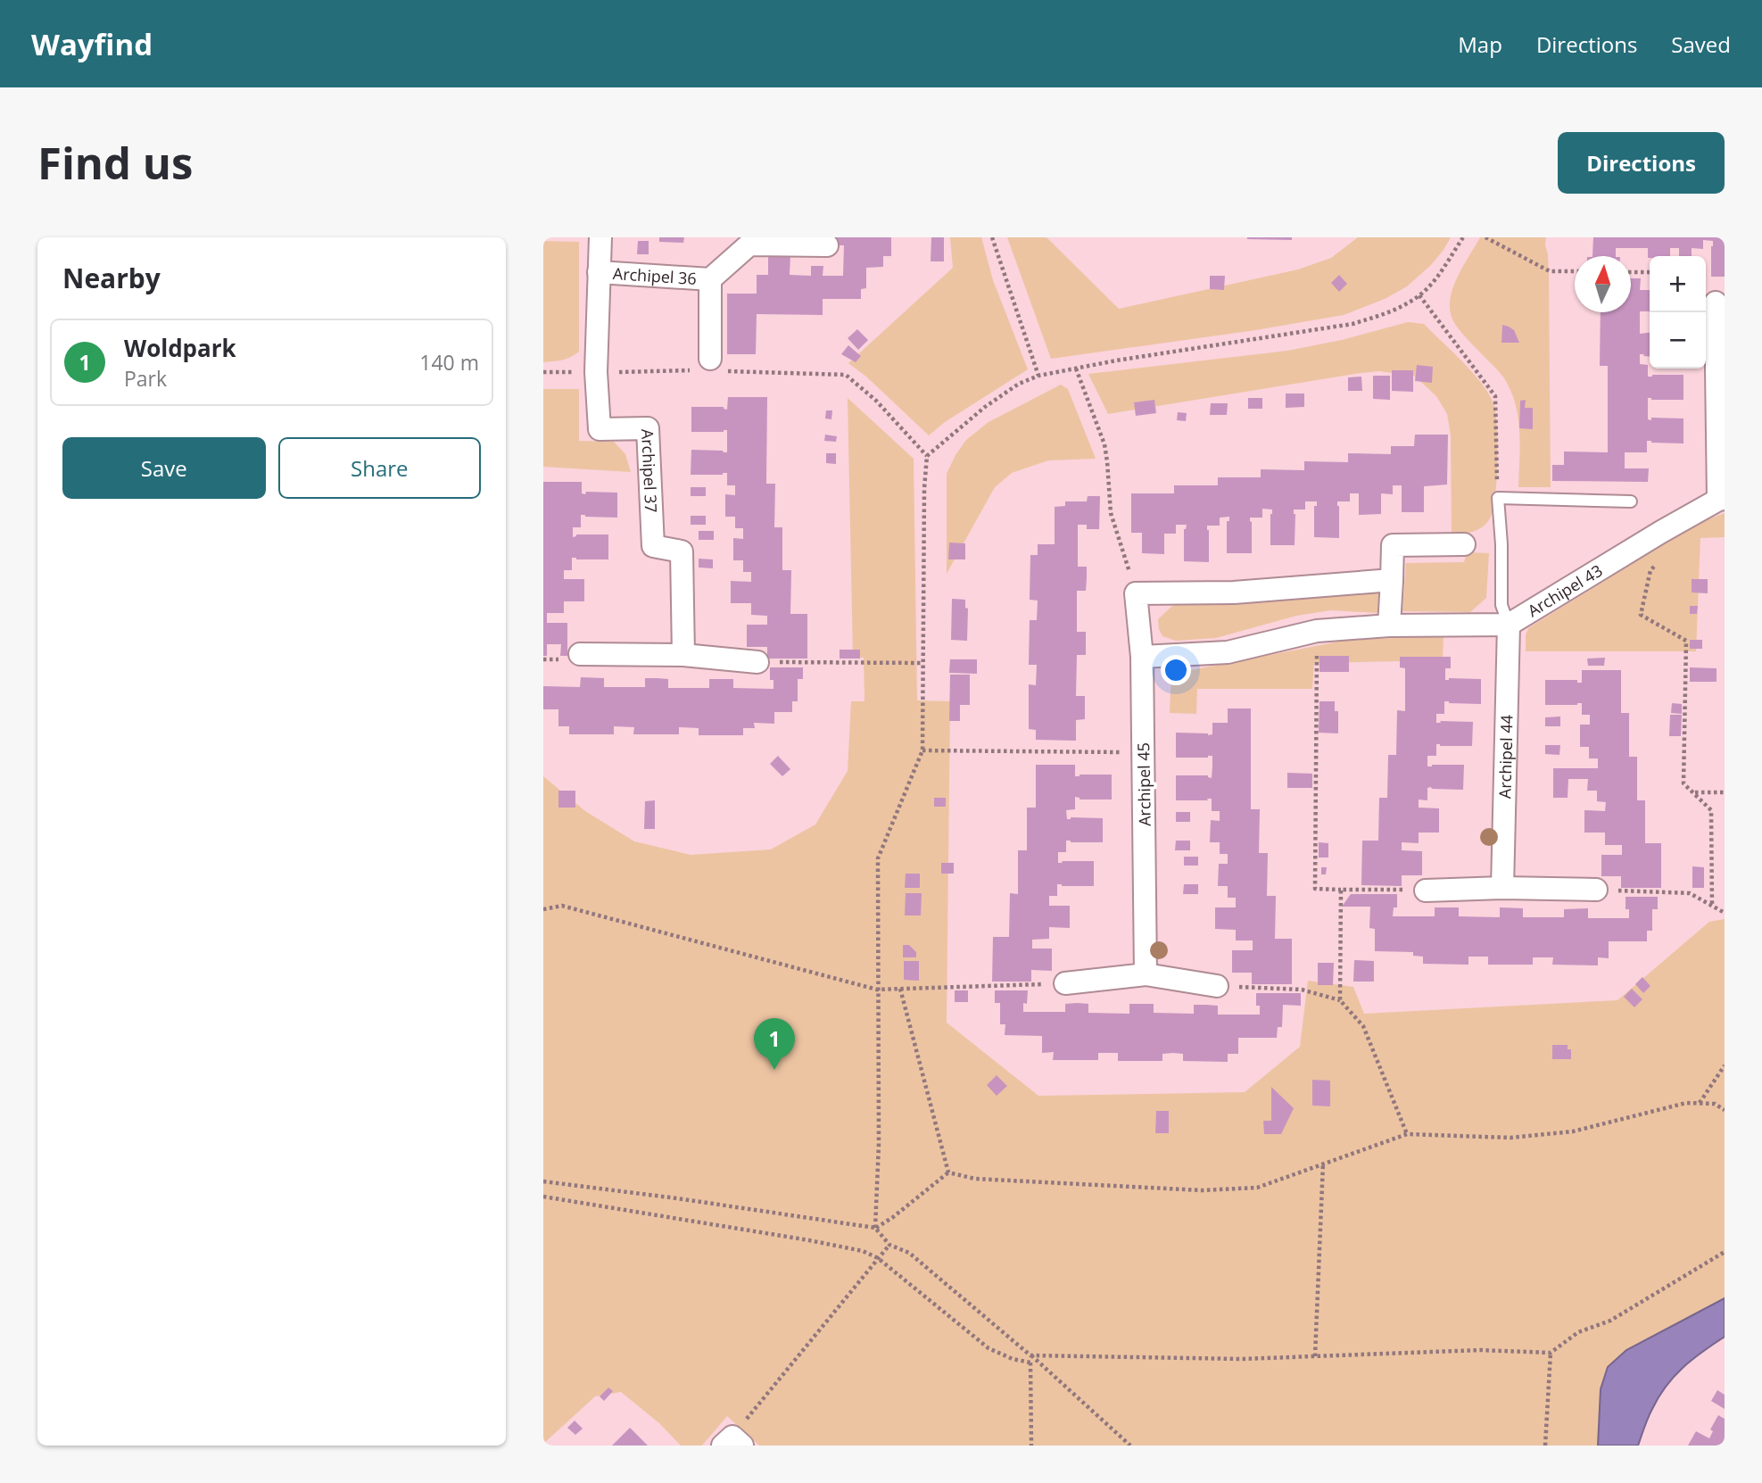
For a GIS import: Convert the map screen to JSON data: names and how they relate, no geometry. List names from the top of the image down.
{
  "streets": {
    "street": [
      "Archipel 36",
      "Archipel 37",
      "Archipel 43",
      "Archipel 44",
      "Archipel 45"
    ]
  },
  "crossings": [
    ["Archipel 36", "Archipel 37"],
    ["Archipel 43", "Archipel 44"]
  ],
  "north": "top",
  "page": {
    "header": "Wayfind",
    "nav": ["Map", "Directions", "Saved"],
    "buttons": [
      "Directions",
      ["Save", "Share"]
    ],
    "title": "Find us",
    "heading": "Nearby",
    "map_buttons": ["+", "−"],
    "list": [
      {
        "mark": "1",
        "name": "Woldpark",
        "note": "Park",
        "value": "140 m"
      }
    ],
    "pins": "1"
  }
}
